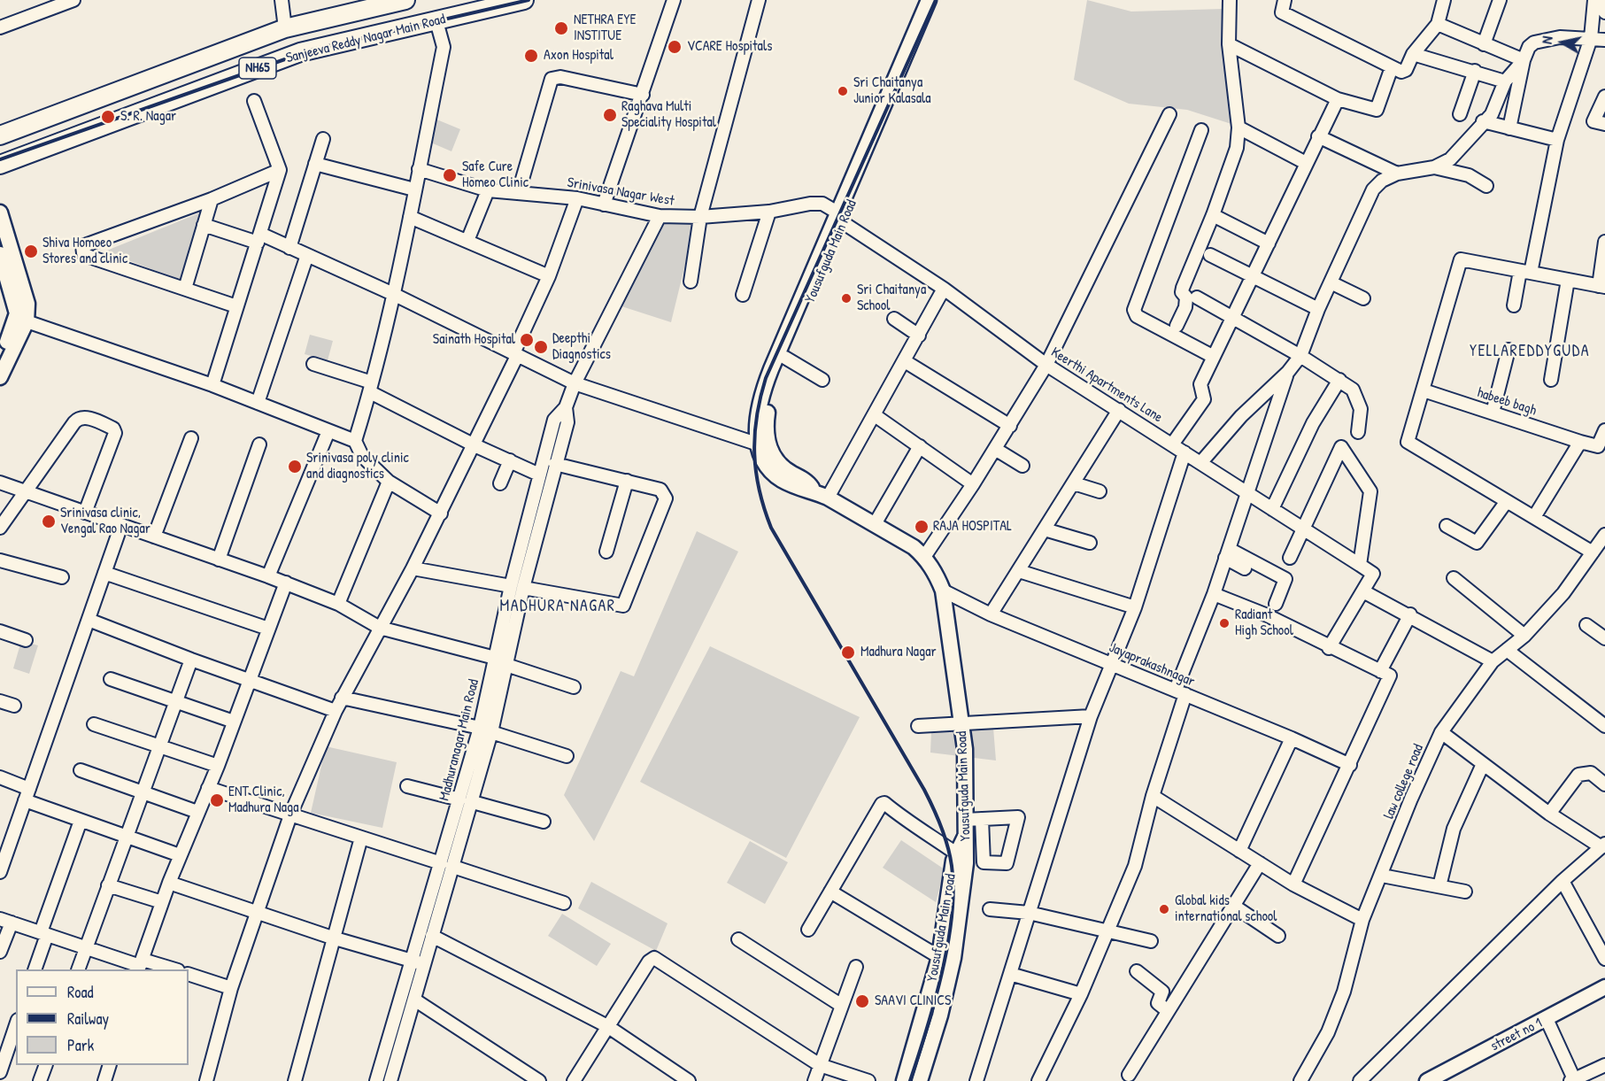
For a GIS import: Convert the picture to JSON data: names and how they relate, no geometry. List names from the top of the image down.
{
  "streets": {
    "highway": ["Sanjeeva Reddy Nagar Main Road", "NH65"],
    "main road": ["Yousufguda Main Road", "Yousufguda Main road", "street no 1"],
    "street": [
      "Srinivasa Nagar West",
      "Keerthi Apartments Lane",
      "habeeb bagh",
      "Jayaprakashnagar",
      "Madhuranagar Main Road",
      "law college road"
    ]
  },
  "crossings": [
    ["Srinivasa Nagar West", "Yousufguda Main Road"],
    ["Srinivasa Nagar West", "Keerthi Apartments Lane"],
    ["Srinivasa Nagar West", "Madhuranagar Main Road"],
    ["Srinivasa Nagar West", "Yousufguda Main road"],
    ["Yousufguda Main Road", "Keerthi Apartments Lane"],
    ["Yousufguda Main Road", "Jayaprakashnagar"],
    ["Yousufguda Main Road", "Yousufguda Main road"],
    ["Keerthi Apartments Lane", "Yousufguda Main road"]
  ],
  "districts": ["YELLAREDDYGUDA", "MADHURA NAGAR"],
  "places": [
    "NETHRA EYE INSTITUE",
    "VCARE Hospitals",
    "Axon Hospital",
    "Sri Chaitanya Junior Kalasala",
    "Raghava Multi Speciality Hospital",
    "S. R. Nagar",
    "Safe Cure Homeo Clinic",
    "Shiva Homoeo Stores and clinic",
    "Sri Chaitanya School",
    "Sainath Hospital",
    "Deepthi Diagnostics",
    "Srinivasa poly clinic and diagnostics",
    "Srinivasa clinic, Vengal Rao Nagar",
    "RAJA HOSPITAL",
    "Radiant High School",
    "Madhura Nagar",
    "ENT Clinic, Madhura Naga",
    "Global kids international school",
    "SAAVI CLINICS"
  ],
  "legend": ["Road", "Railway", "Park"],
  "north": "left"
}
